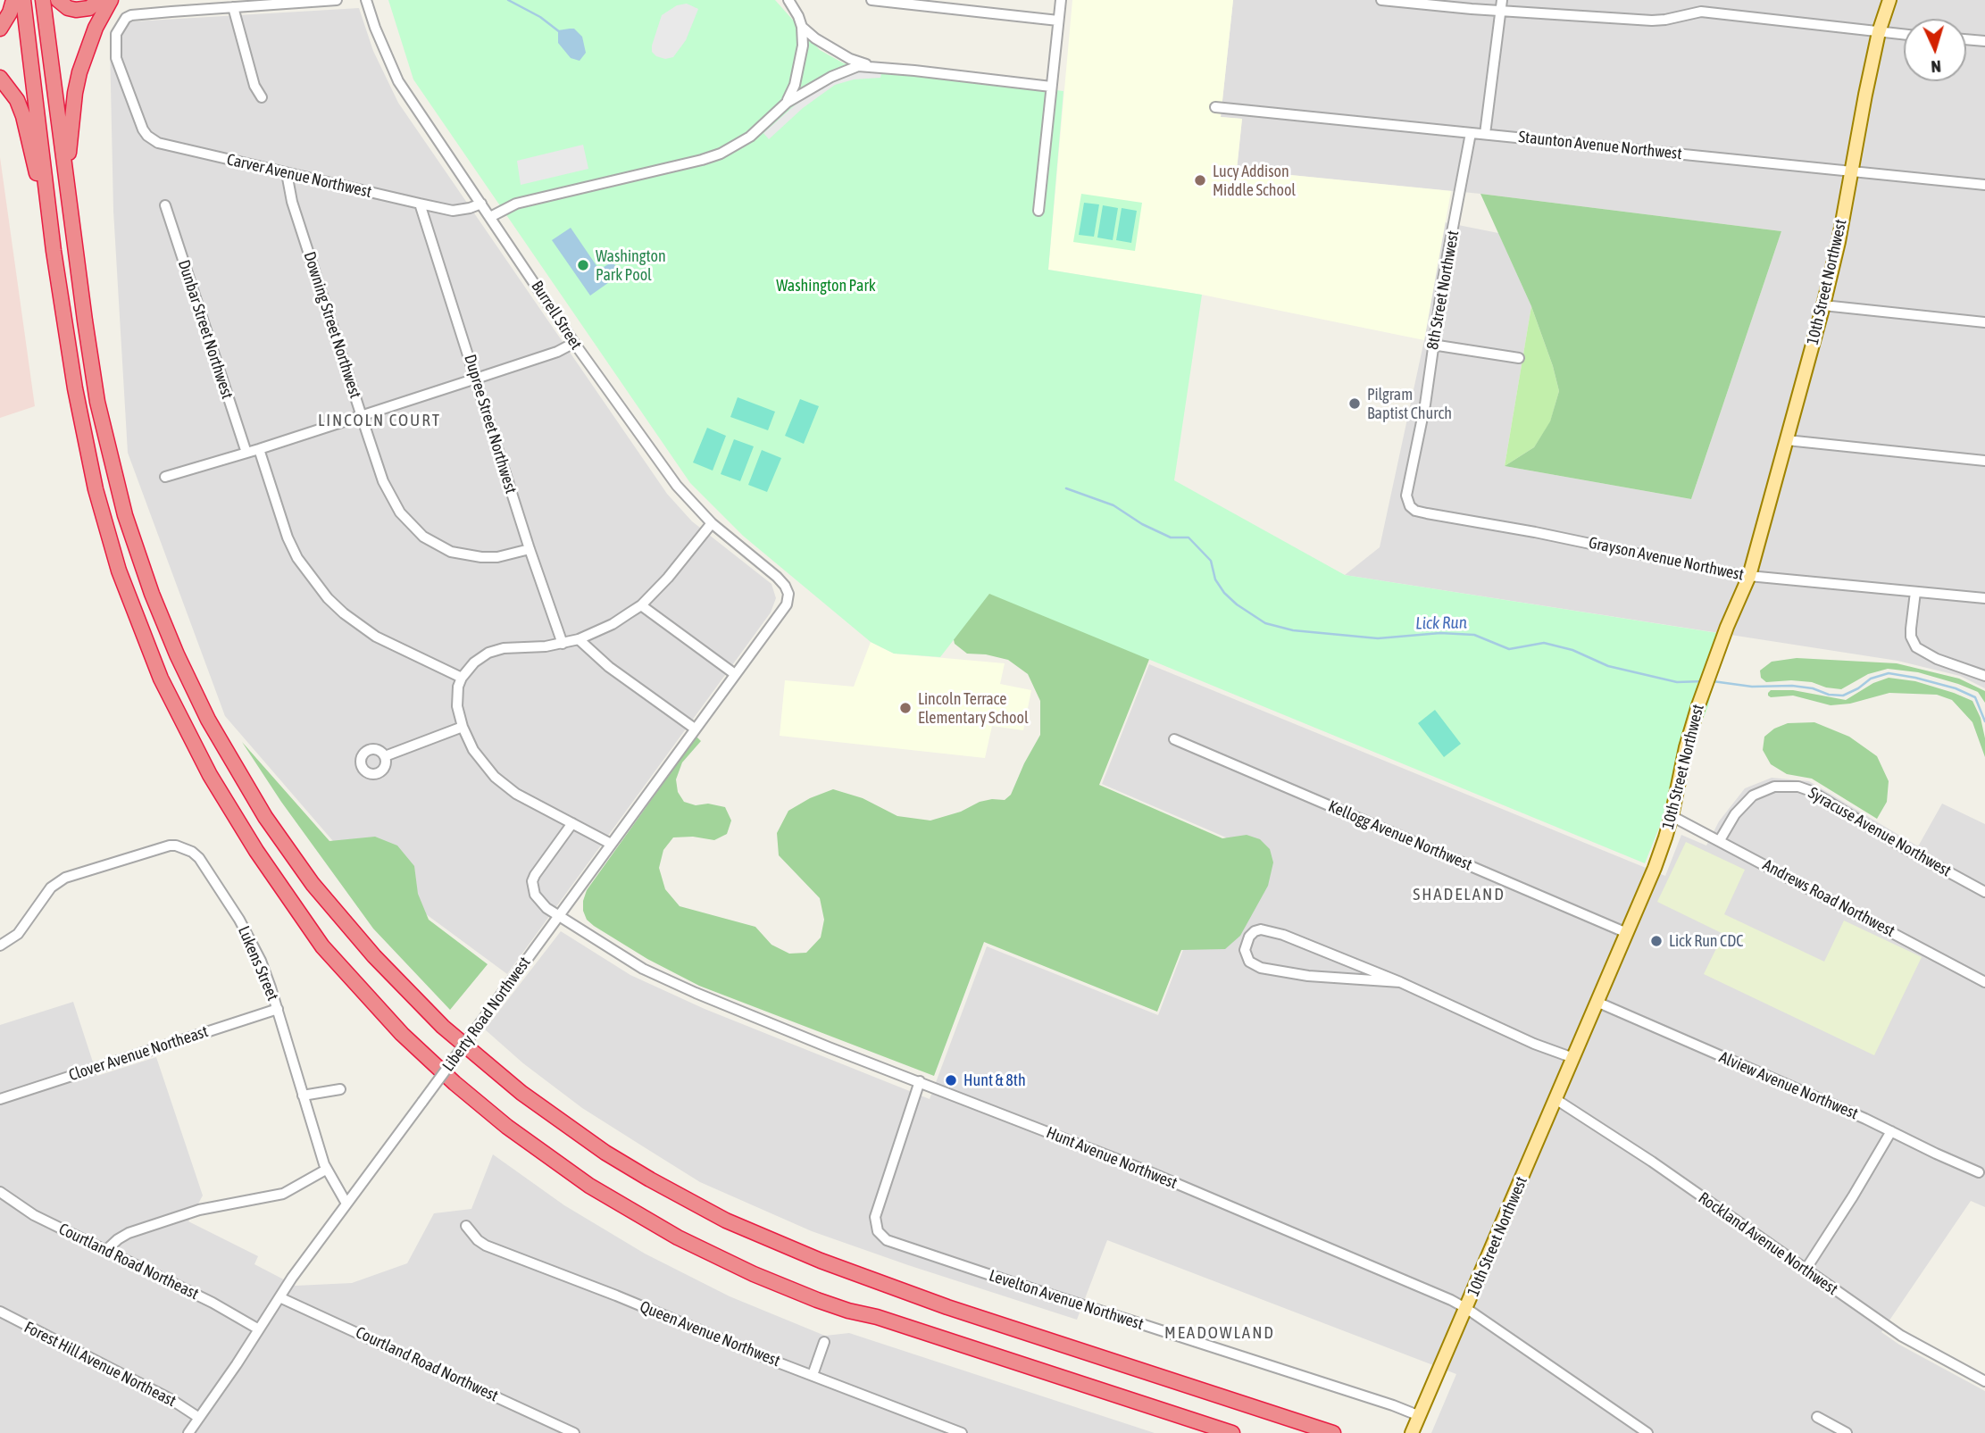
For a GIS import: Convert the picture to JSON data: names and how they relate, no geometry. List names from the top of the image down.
{
  "streets": {
    "main road": ["10th Street Northwest"],
    "street": [
      "Staunton Avenue Northwest",
      "Carver Avenue Northwest",
      "8th Street Northwest",
      "Burrell Street",
      "Downing Street Northwest",
      "Dunbar Street Northwest",
      "Dupree Street Northwest",
      "Grayson Avenue Northwest",
      "Syracuse Avenue Northwest",
      "Kellogg Avenue Northwest",
      "Andrews Road Northwest",
      "Lukens Street",
      "Liberty Road Northwest",
      "Clover Avenue Northeast",
      "Alview Avenue Northwest",
      "Hunt Avenue Northwest",
      "Rockland Avenue Northwest",
      "Courtland Road Northeast",
      "Levelton Avenue Northwest",
      "Queen Avenue Northwest",
      "Forest Hill Avenue Northeast",
      "Courtland Road Northwest"
    ]
  },
  "crossings": [
    ["Staunton Avenue Northwest", "10th Street Northwest"],
    ["Staunton Avenue Northwest", "8th Street Northwest"],
    ["Carver Avenue Northwest", "Burrell Street"],
    ["Carver Avenue Northwest", "Downing Street Northwest"],
    ["Carver Avenue Northwest", "Dupree Street Northwest"],
    ["10th Street Northwest", "Grayson Avenue Northwest"],
    ["10th Street Northwest", "Kellogg Avenue Northwest"],
    ["10th Street Northwest", "Andrews Road Northwest"],
    ["10th Street Northwest", "Alview Avenue Northwest"],
    ["10th Street Northwest", "Hunt Avenue Northwest"],
    ["10th Street Northwest", "Rockland Avenue Northwest"],
    ["10th Street Northwest", "Levelton Avenue Northwest"],
    ["8th Street Northwest", "Grayson Avenue Northwest"],
    ["Burrell Street", "Liberty Road Northwest"],
    ["Downing Street Northwest", "Dupree Street Northwest"],
    ["Syracuse Avenue Northwest", "Andrews Road Northwest"],
    ["Lukens Street", "Liberty Road Northwest"],
    ["Lukens Street", "Clover Avenue Northeast"],
    ["Liberty Road Northwest", "Hunt Avenue Northwest"],
    ["Liberty Road Northwest", "Courtland Road Northeast"],
    ["Liberty Road Northwest", "Forest Hill Avenue Northeast"],
    ["Liberty Road Northwest", "Courtland Road Northwest"],
    ["Hunt Avenue Northwest", "Levelton Avenue Northwest"]
  ],
  "districts": ["LINCOLN COURT", "SHADELAND", "MEADOWLAND"],
  "water": ["Lick Run"],
  "parks": ["Washington Park"],
  "places": [
    "Lucy Addison Middle School",
    "Washington Park Pool",
    "Pilgram Baptist Church",
    "Lincoln Terrace Elementary School",
    "Lick Run CDC",
    "Hunt & 8th"
  ],
  "north": "bottom"
}
